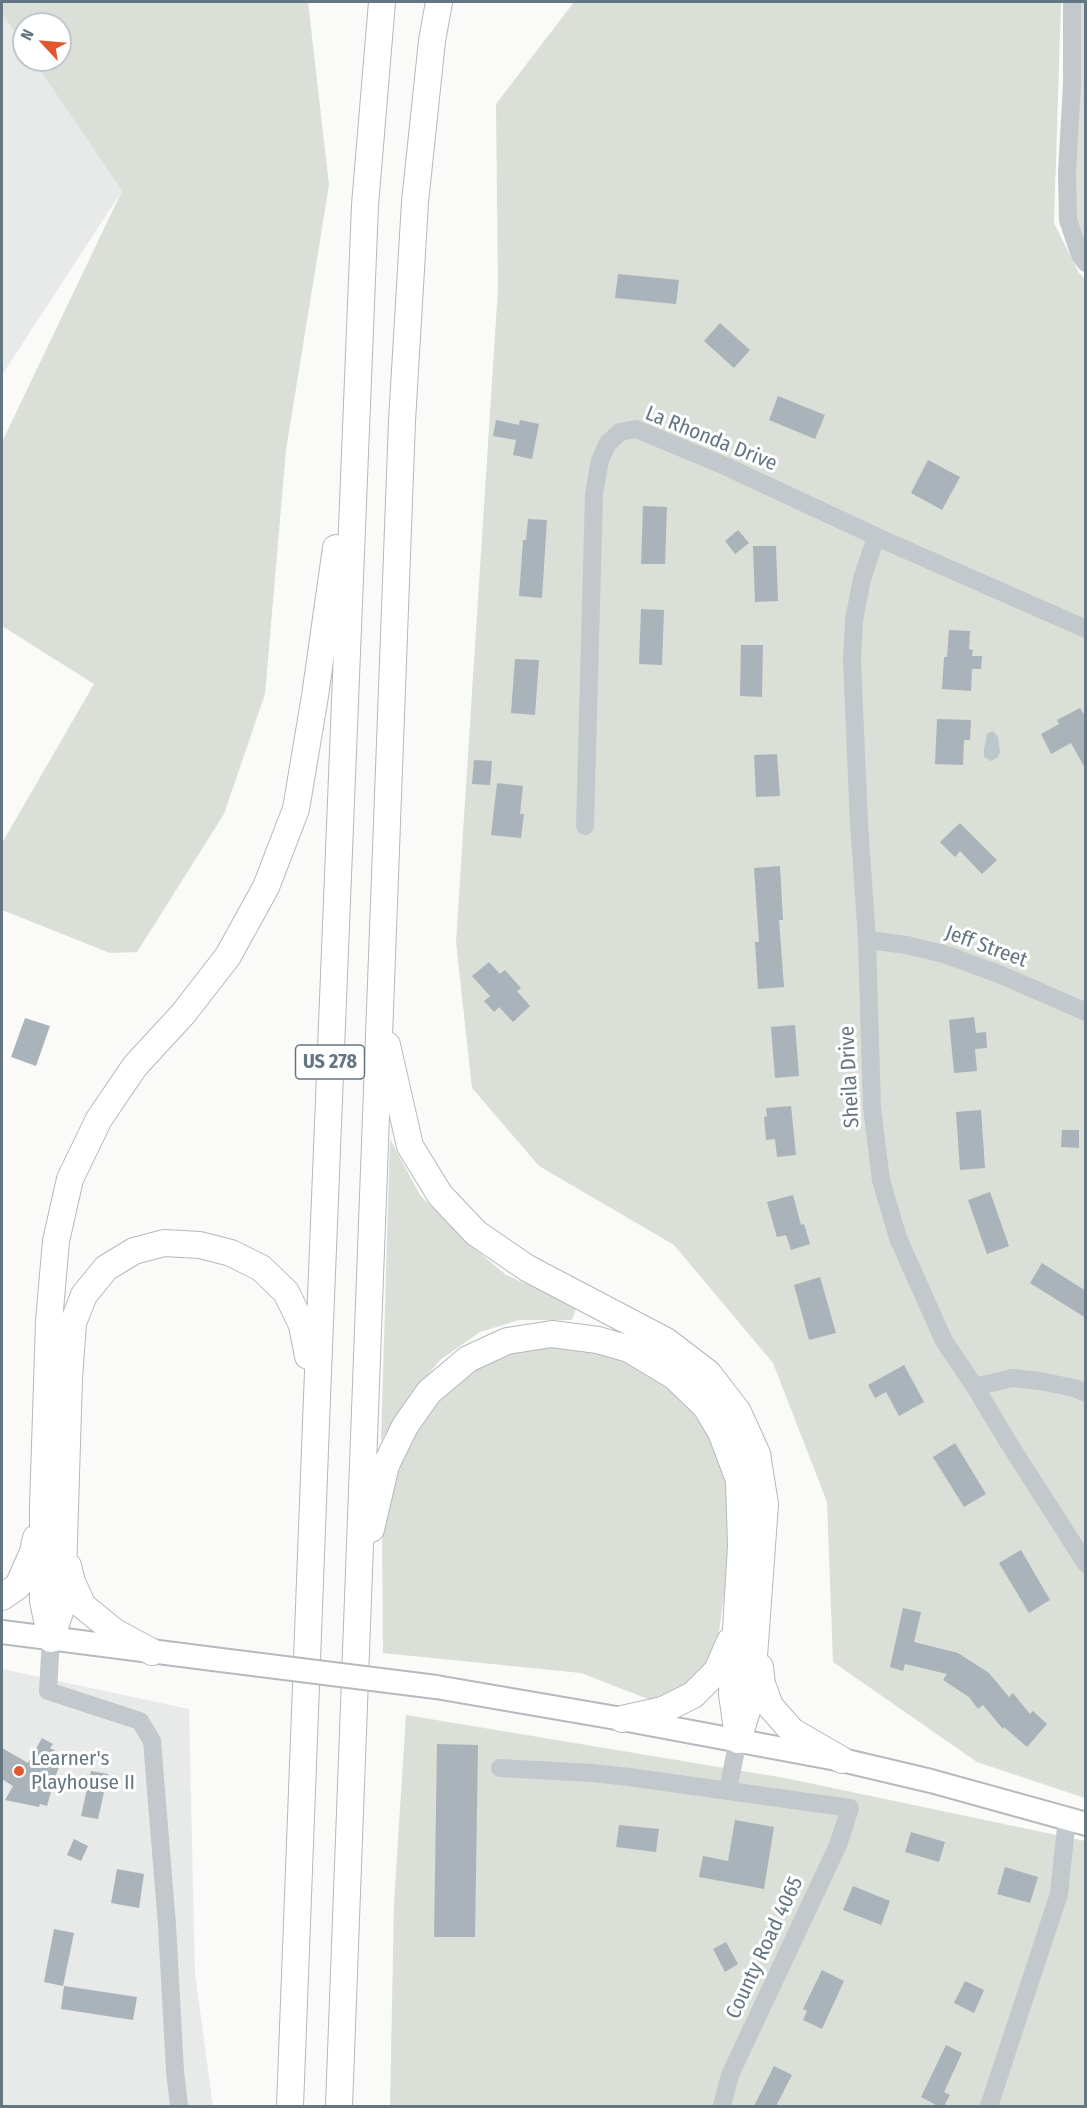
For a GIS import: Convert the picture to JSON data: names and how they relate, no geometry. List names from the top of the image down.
{
  "streets": {
    "highway": ["US 278"],
    "street": [
      "La Rhonda Drive",
      "Jeff Street",
      "Sheila Drive",
      "County Road 4065"
    ]
  },
  "crossings": [
    ["La Rhonda Drive", "Sheila Drive"],
    ["Jeff Street", "Sheila Drive"]
  ],
  "places": ["Learner's Playhouse II"],
  "north": "top left"
}
